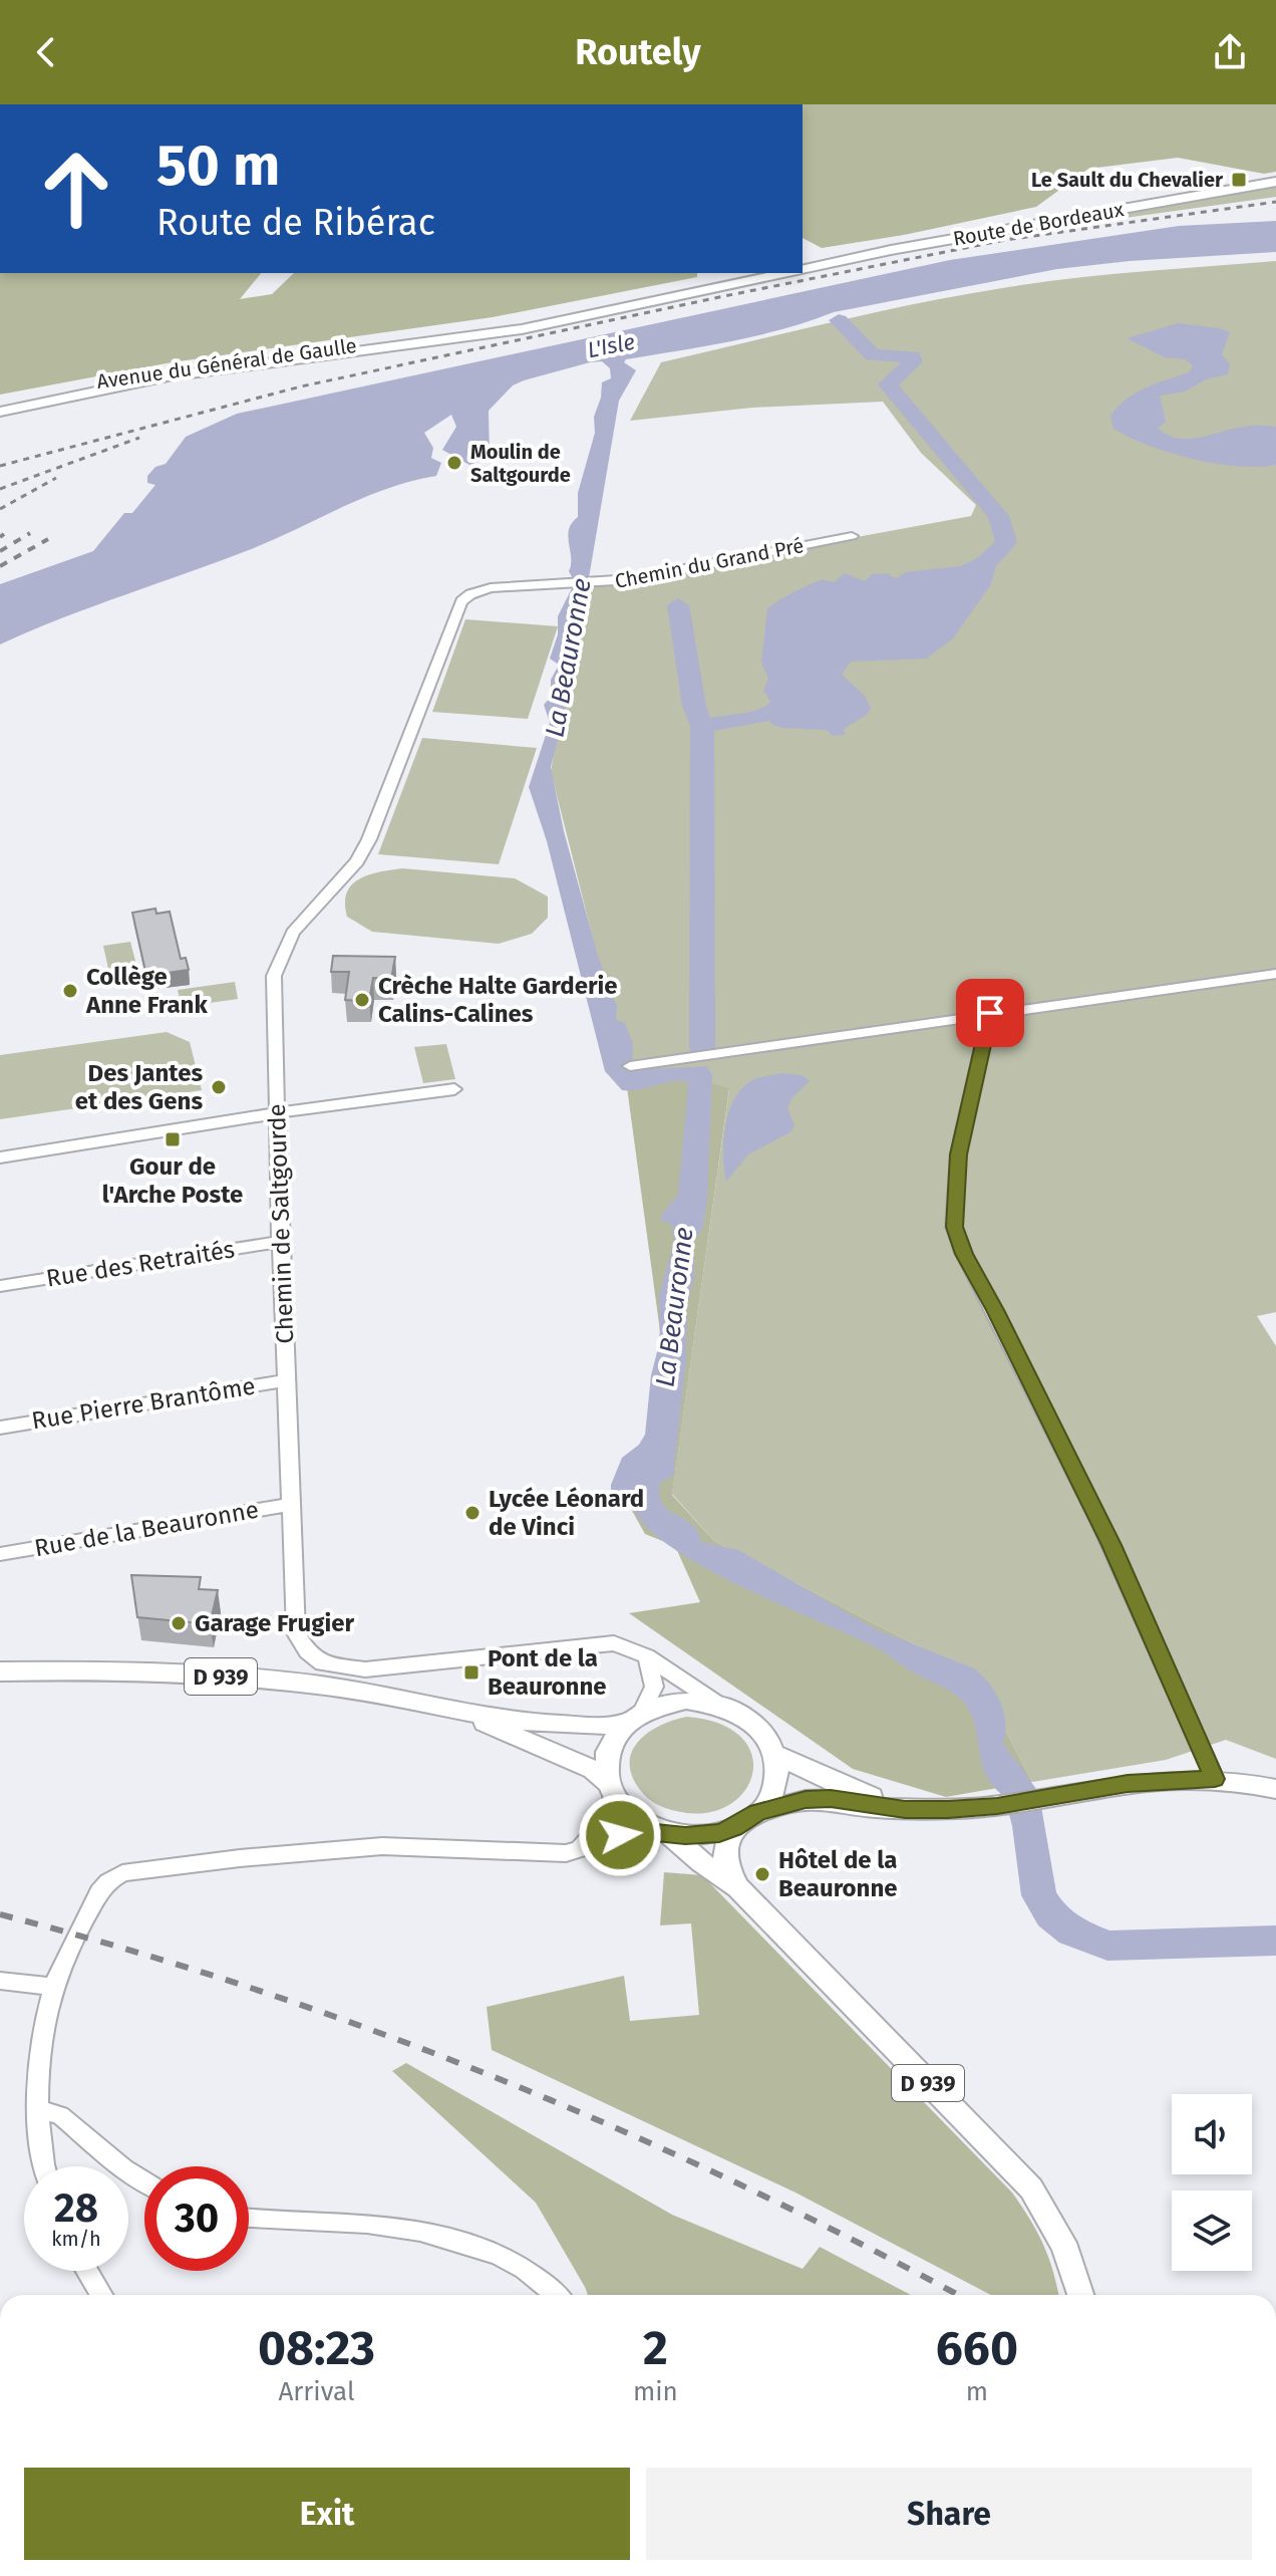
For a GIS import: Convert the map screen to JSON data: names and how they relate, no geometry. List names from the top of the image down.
{
  "streets": {
    "main road": ["Route de Bordeaux", "Avenue du Général de Gaulle", "D 939"],
    "street": [
      "Chemin du Grand Pré",
      "Chemin de Saltgourde",
      "Rue des Retraités",
      "Rue Pierre Brantôme",
      "Rue de la Beauronne"
    ]
  },
  "crossings": [
    ["Chemin du Grand Pré", "Chemin de Saltgourde"],
    ["Chemin de Saltgourde", "Rue des Retraités"],
    ["Chemin de Saltgourde", "Rue Pierre Brantôme"],
    ["Chemin de Saltgourde", "Rue de la Beauronne"],
    ["Chemin de Saltgourde", "D 939"]
  ],
  "water": ["L'Isle", "La Beauronne"],
  "places": {
    "transit": ["Le Sault du Chevalier", "Gour de l'Arche Poste", "Pont de la Beauronne"],
    "other": [
      "Moulin de Saltgourde",
      "Collège Anne Frank",
      "Crèche Halte Garderie Calins-Calines",
      "Des Jantes et des Gens",
      "Lycée Léonard de Vinci",
      "Garage Frugier",
      "Hôtel de la Beauronne"
    ]
  },
  "page": {
    "header": "Routely",
    "turn": ["50 m", "Route de Ribérac"],
    "speed": "28 km/h",
    "limit": "30",
    "eta": [
      "08:23",
      "Arrival",
      "2",
      "min",
      "660",
      "m"
    ],
    "buttons": ["Exit", "Share"]
  }
}
